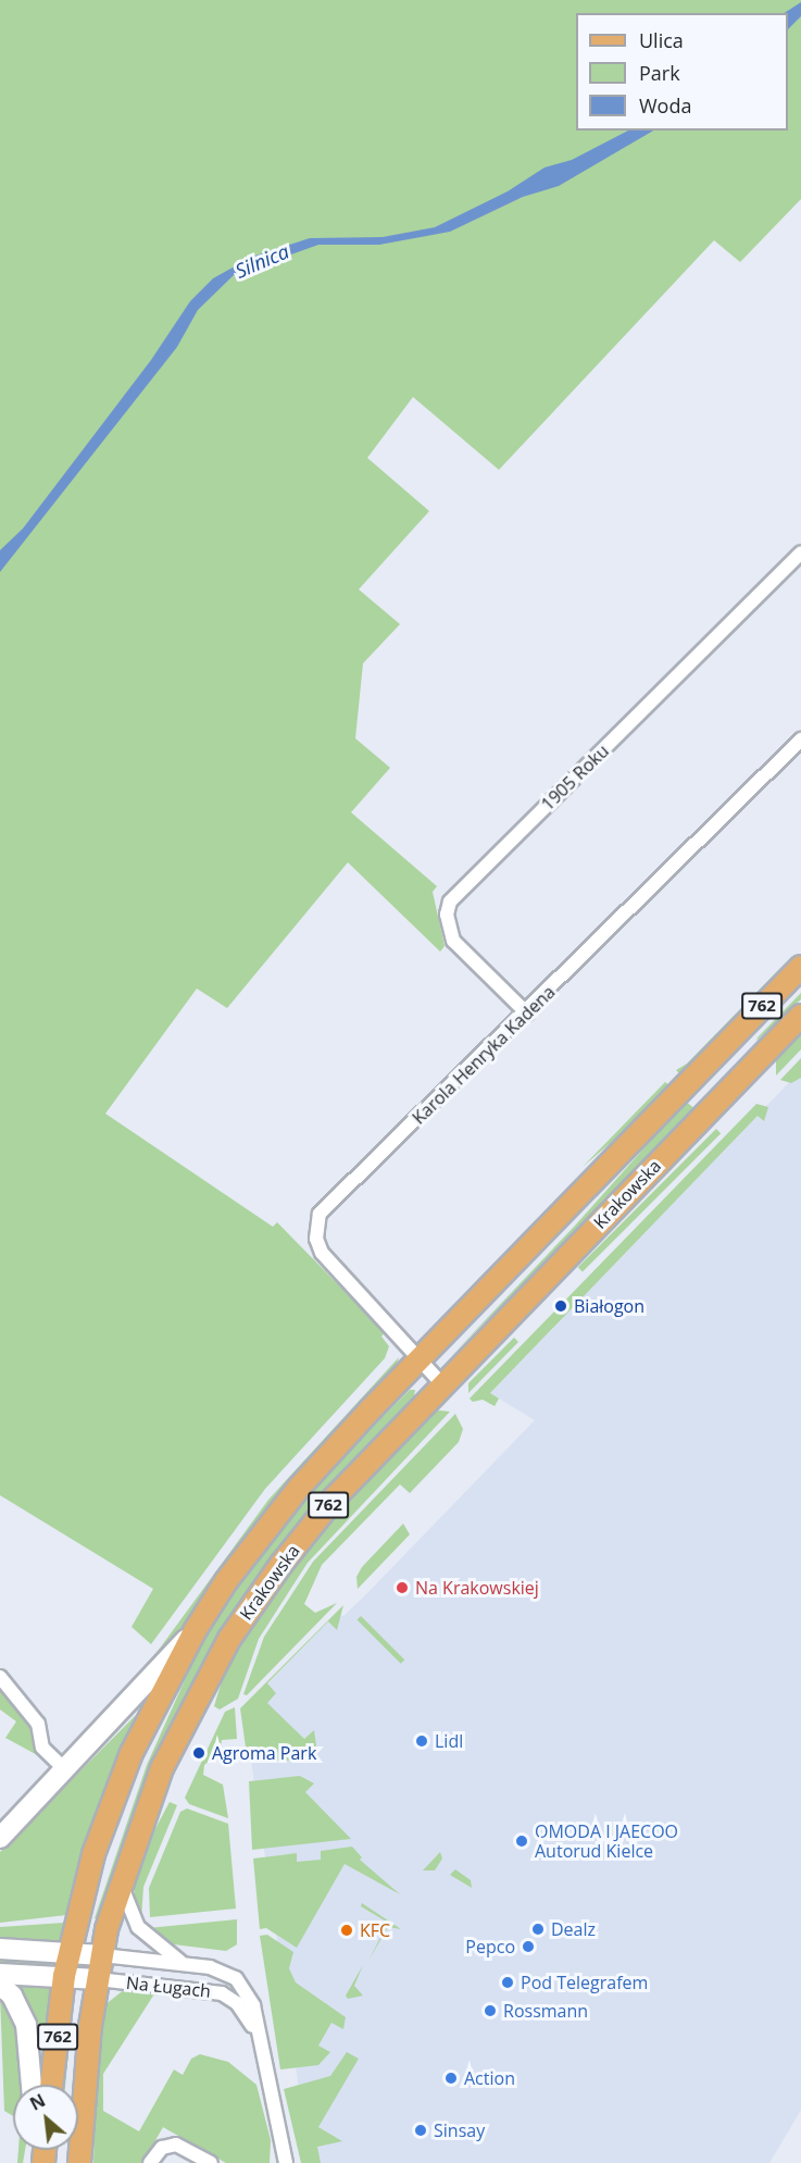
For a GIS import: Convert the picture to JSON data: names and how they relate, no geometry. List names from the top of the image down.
{
  "streets": {
    "main road": ["762", "Krakowska"],
    "street": ["1905 Roku", "Karola Henryka Kadena", "Na Ługach"]
  },
  "crossings": [
    ["1905 Roku", "Karola Henryka Kadena"],
    ["Karola Henryka Kadena", "Krakowska"],
    ["Krakowska", "Na Ługach"]
  ],
  "water": ["Silnica"],
  "places": [
    "Białogon",
    "Na Krakowskiej",
    "Lidl",
    "Agroma Park",
    "OMODA I JAECOO Autorud Kielce",
    "Dealz",
    "KFC",
    "Pepco",
    "Pod Telegrafem",
    "Rossmann",
    "Action",
    "Sinsay"
  ],
  "legend": ["Ulica", "Park", "Woda"],
  "north": "top left"
}
